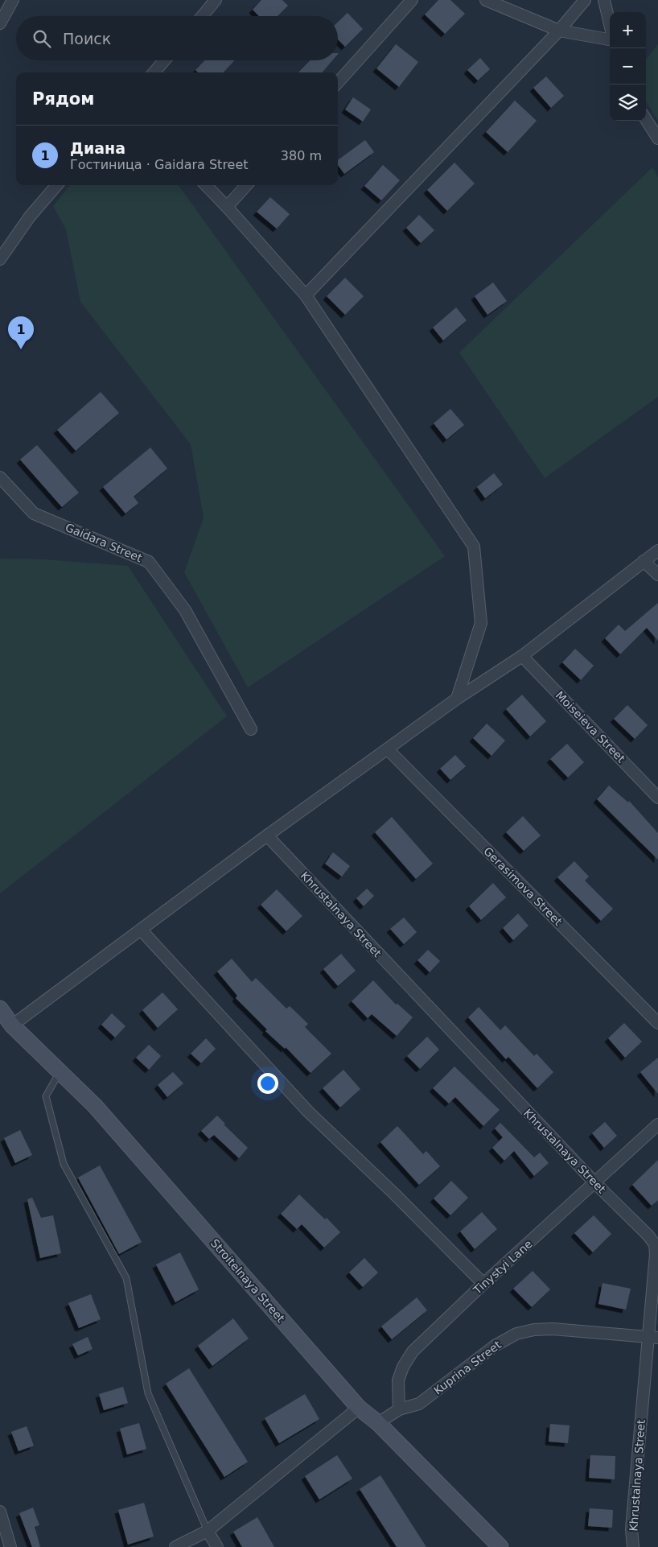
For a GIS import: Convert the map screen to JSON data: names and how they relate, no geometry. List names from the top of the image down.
{
  "streets": {
    "main road": ["Stroitelnaya Street"],
    "street": [
      "Gaidara Street",
      "Moiseieva Street",
      "Gerasimova Street",
      "Khrustalnaya Street",
      "Tinystyi Lane",
      "Kuprina Street"
    ]
  },
  "crossings": [
    ["Khrustalnaya Street", "Tinystyi Lane"],
    ["Khrustalnaya Street", "Kuprina Street"],
    ["Tinystyi Lane", "Kuprina Street"]
  ],
  "page": {
    "map_buttons": ["+", "−"],
    "search": "Поиск",
    "heading": "Рядом",
    "list": [
      {
        "mark": "1",
        "name": "Диана",
        "note": "Гостиница · Gaidara Street",
        "value": "380 m"
      }
    ],
    "pins": "1"
  }
}
